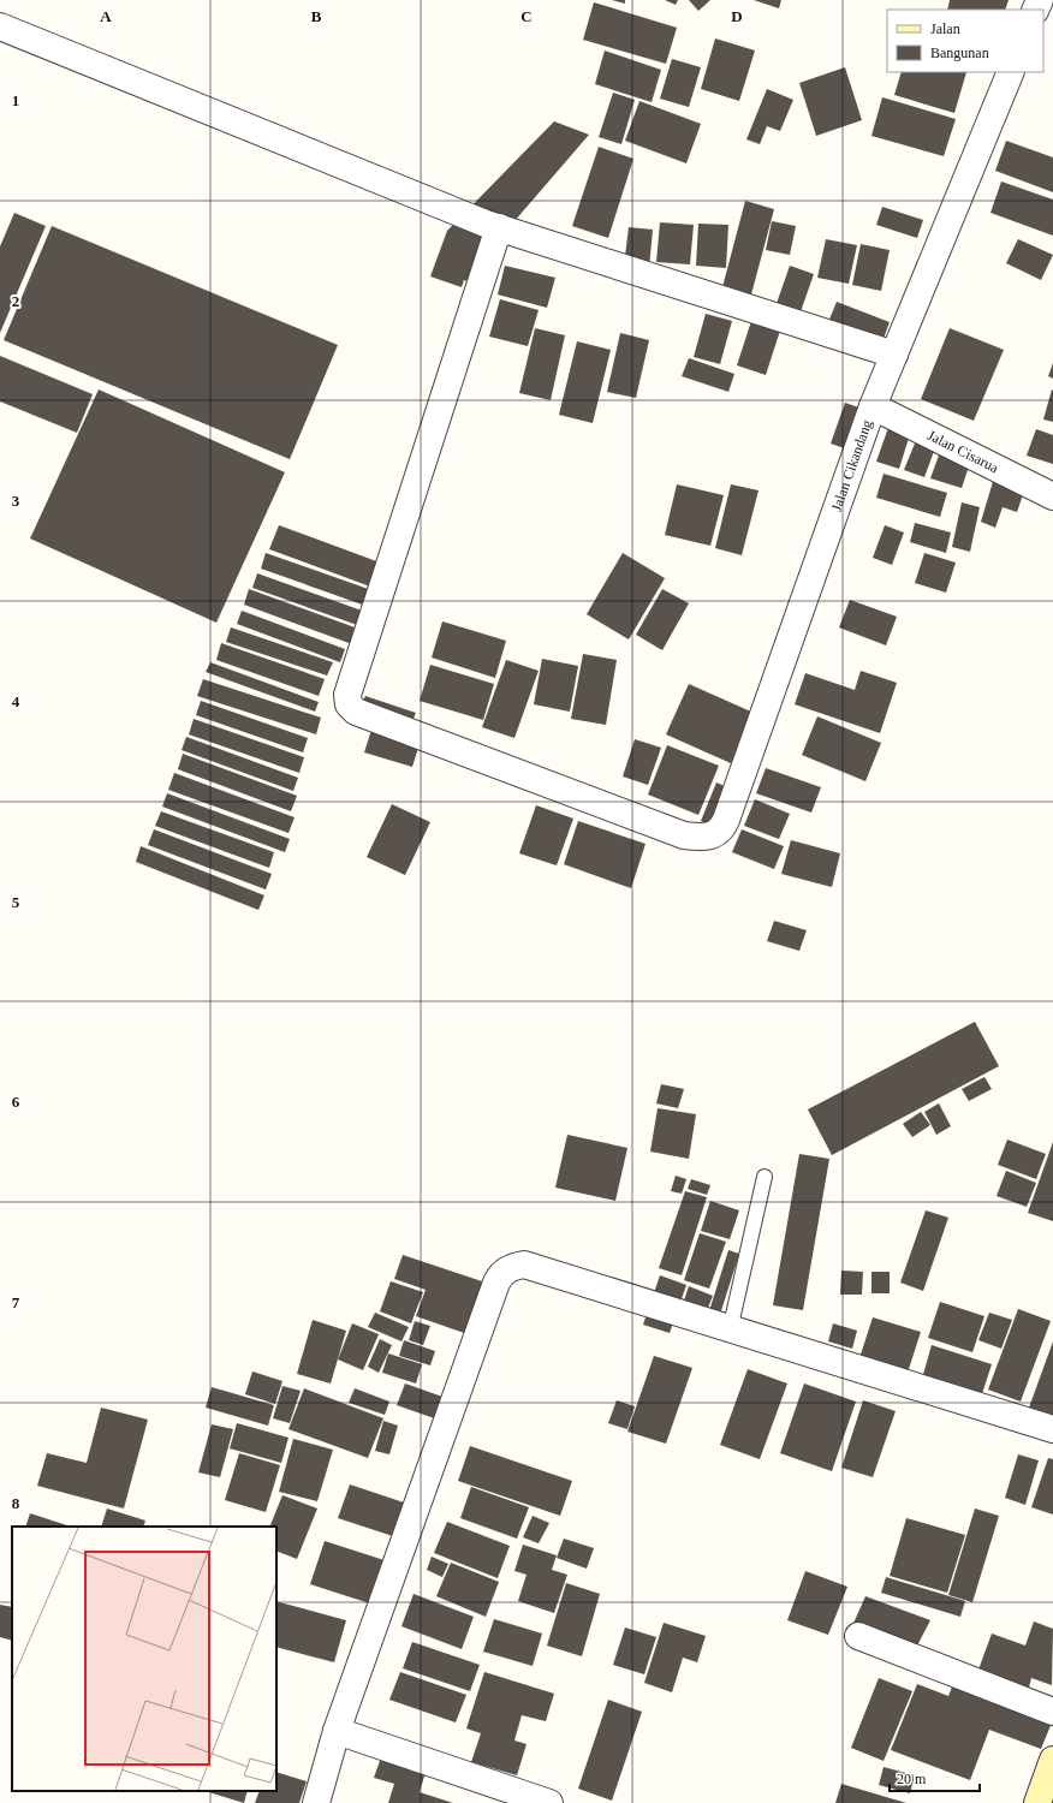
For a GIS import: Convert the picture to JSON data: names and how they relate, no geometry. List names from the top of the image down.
{
  "streets": {
    "street": ["Jalan Cisarua", "Jalan Cikandang"]
  },
  "crossings": [
    ["Jalan Cisarua", "Jalan Cikandang"]
  ],
  "legend": ["Jalan", "Bangunan"],
  "scale_bar": "20 m",
  "grid": {
    "columns": [
      "A",
      "B",
      "C",
      "D"
    ],
    "rows": [
      "1",
      "2",
      "3",
      "4",
      "5",
      "6",
      "7",
      "8"
    ]
  }
}
